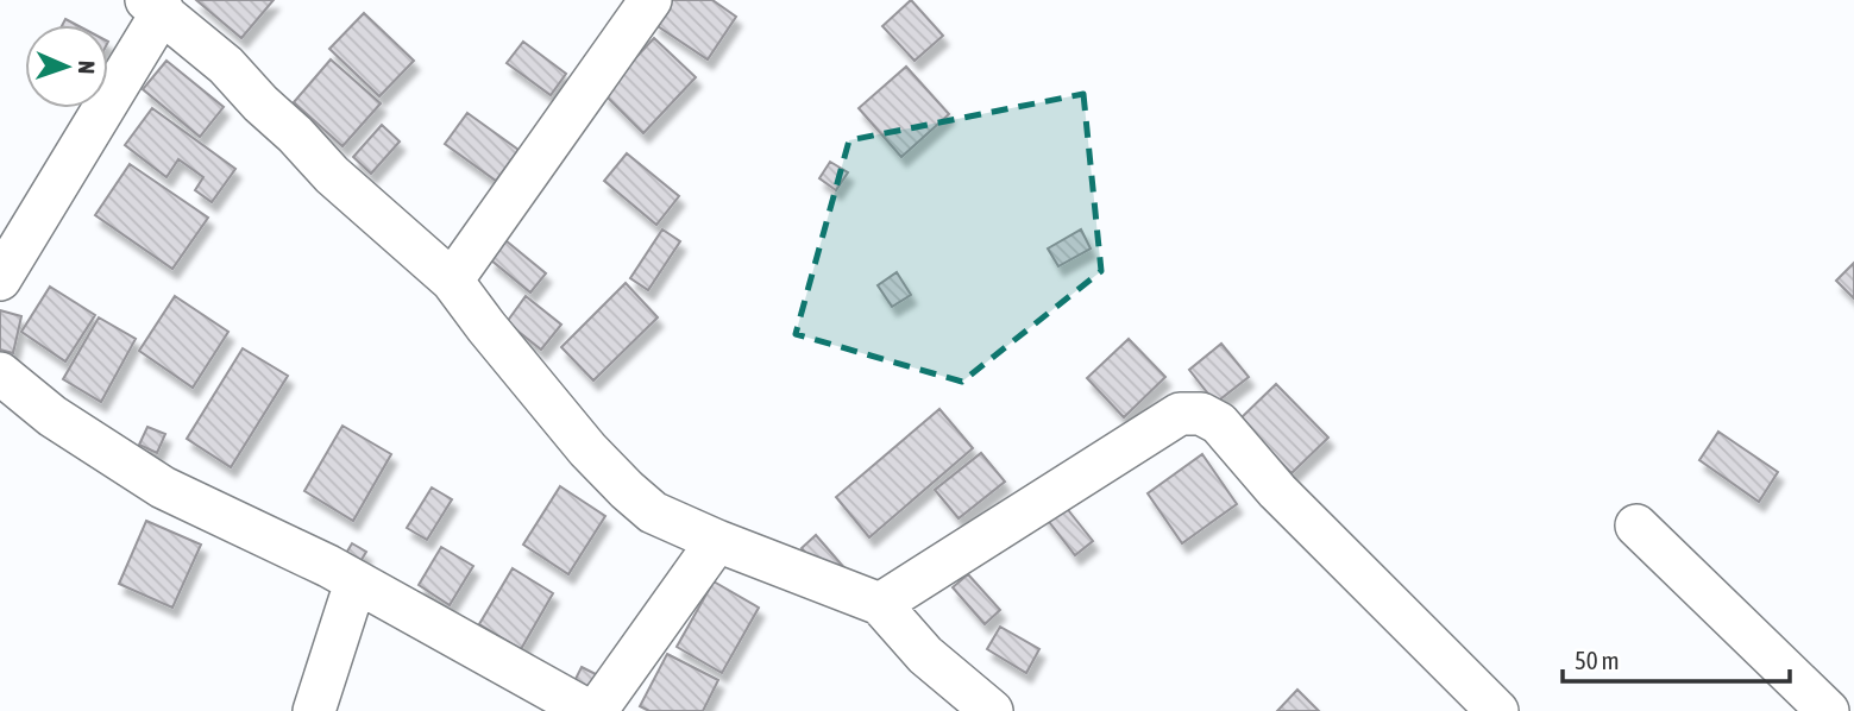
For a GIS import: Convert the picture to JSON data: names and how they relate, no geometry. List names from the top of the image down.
{
  "scale_bar": "50 m",
  "north": "right"
}
